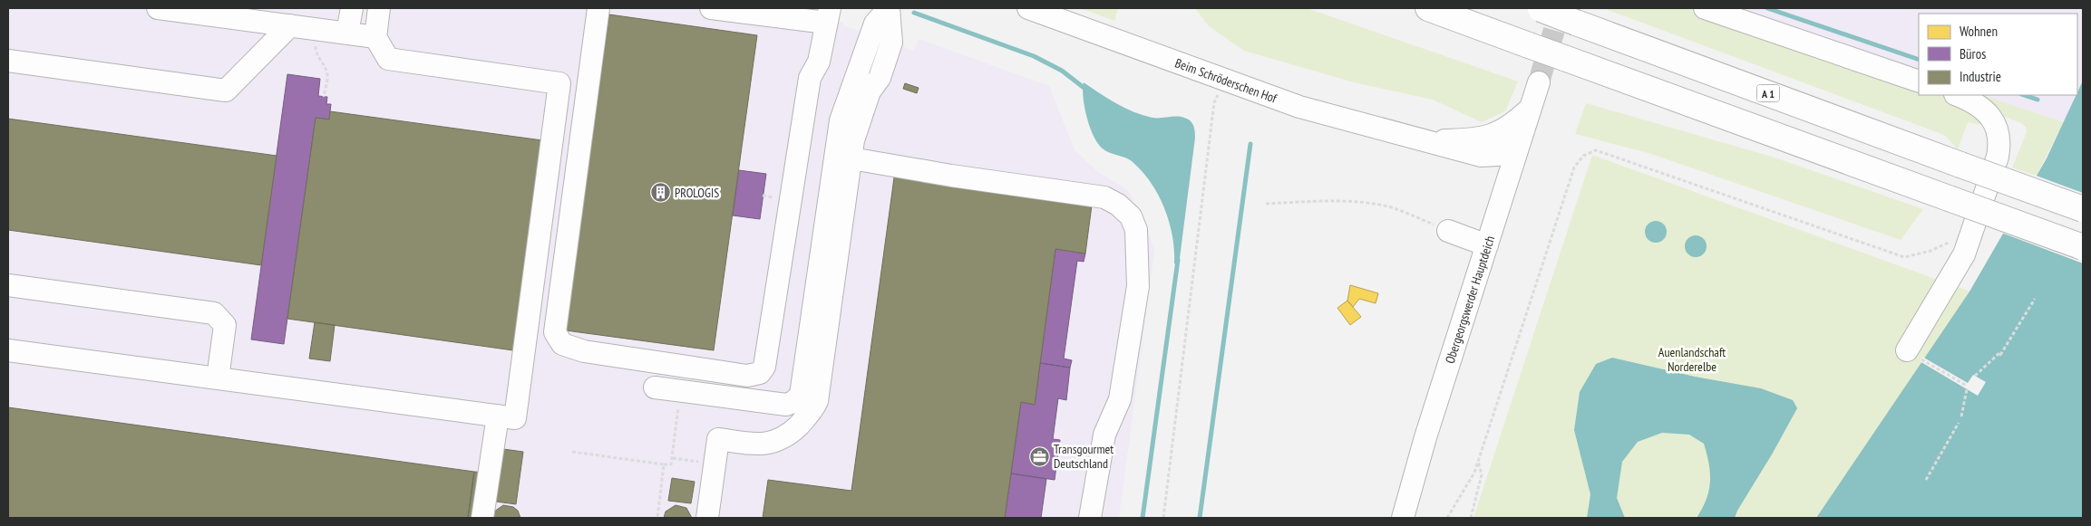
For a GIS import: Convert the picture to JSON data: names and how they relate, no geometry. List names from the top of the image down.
{
  "streets": {
    "highway": ["A 1"],
    "street": ["Beim Schröderschen Hof", "Obergeorgswerder Hauptdeich"]
  },
  "crossings": [
    ["Beim Schröderschen Hof", "Obergeorgswerder Hauptdeich"]
  ],
  "parks": ["Auenlandschaft Norderelbe"],
  "places": {
    "building": ["PROLOGIS"],
    "office": ["Transgourmet Deutschland"]
  },
  "legend": ["Wohnen", "Büros", "Industrie"]
}
